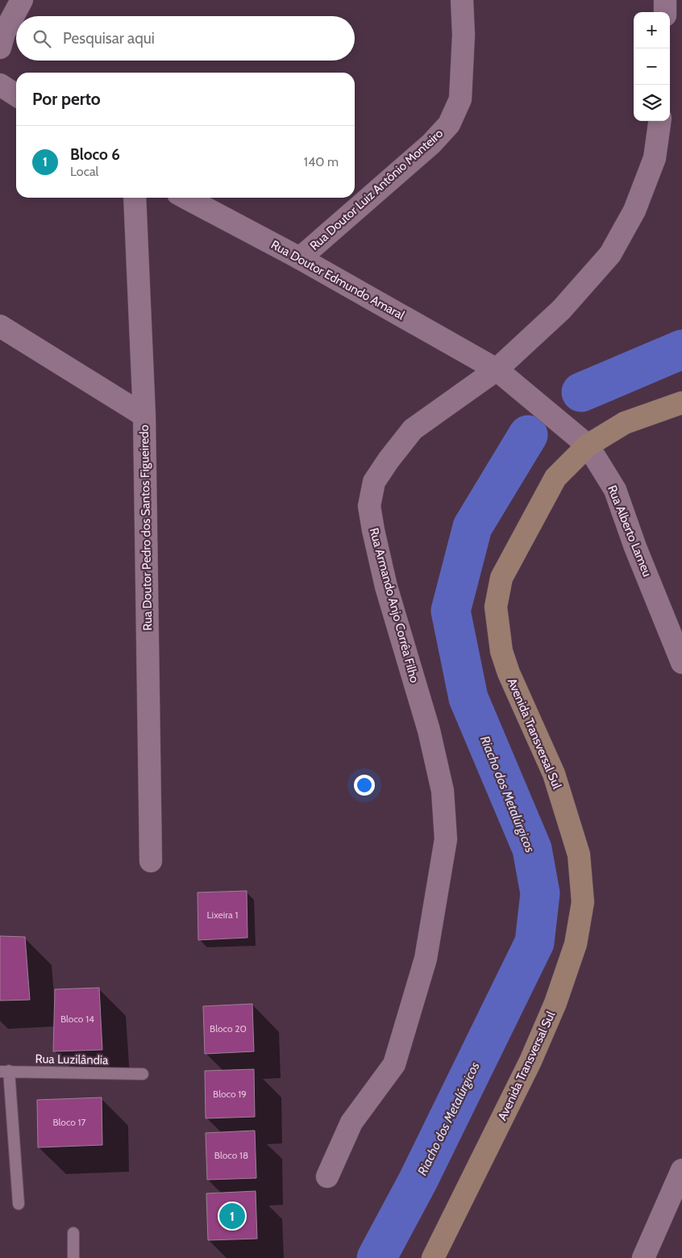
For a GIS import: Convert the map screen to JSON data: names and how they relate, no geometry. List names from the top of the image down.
{
  "streets": {
    "main road": ["Avenida Transversal Sul"],
    "street": [
      "Rua Doutor Luiz Antônio Monteiro",
      "Rua Doutor Edmundo Amaral",
      "Rua Doutor Pedro dos Santos Figueiredo",
      "Rua Alberto Lameu",
      "Rua Armando Anjo Corrêa Filho"
    ],
    "lane": ["Rua Luzilândia"]
  },
  "crossings": [
    ["Rua Doutor Luiz Antônio Monteiro", "Rua Doutor Edmundo Amaral"],
    ["Rua Doutor Edmundo Amaral", "Rua Alberto Lameu"],
    ["Rua Doutor Edmundo Amaral", "Rua Armando Anjo Corrêa Filho"],
    ["Rua Alberto Lameu", "Rua Armando Anjo Corrêa Filho"],
    ["Rua Alberto Lameu", "Avenida Transversal Sul"]
  ],
  "water": ["Riacho dos Metalúrgicos"],
  "house_numbers": [
    "Lixeira 1",
    "Bloco 14",
    "Bloco 20",
    "Bloco 19",
    "Bloco 17",
    "Bloco 18"
  ],
  "page": {
    "map_buttons": ["+", "−"],
    "search": "Pesquisar aqui",
    "heading": "Por perto",
    "list": [
      {
        "mark": "1",
        "name": "Bloco 6",
        "note": "Local",
        "value": "140 m"
      }
    ],
    "pins": "1"
  }
}
